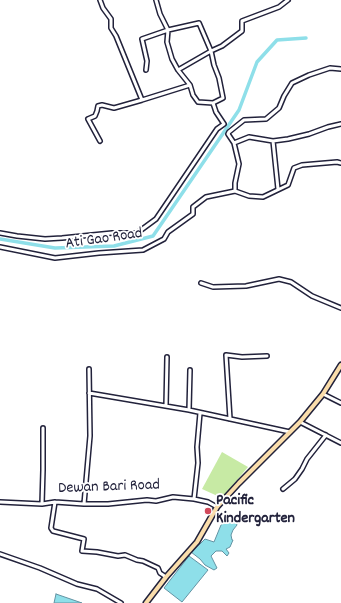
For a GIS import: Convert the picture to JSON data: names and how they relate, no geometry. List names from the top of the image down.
{
  "streets": {
    "street": ["Ati Gao Road", "Dewan Bari Road"]
  },
  "places": ["Pacific Kindergarten"]
}
